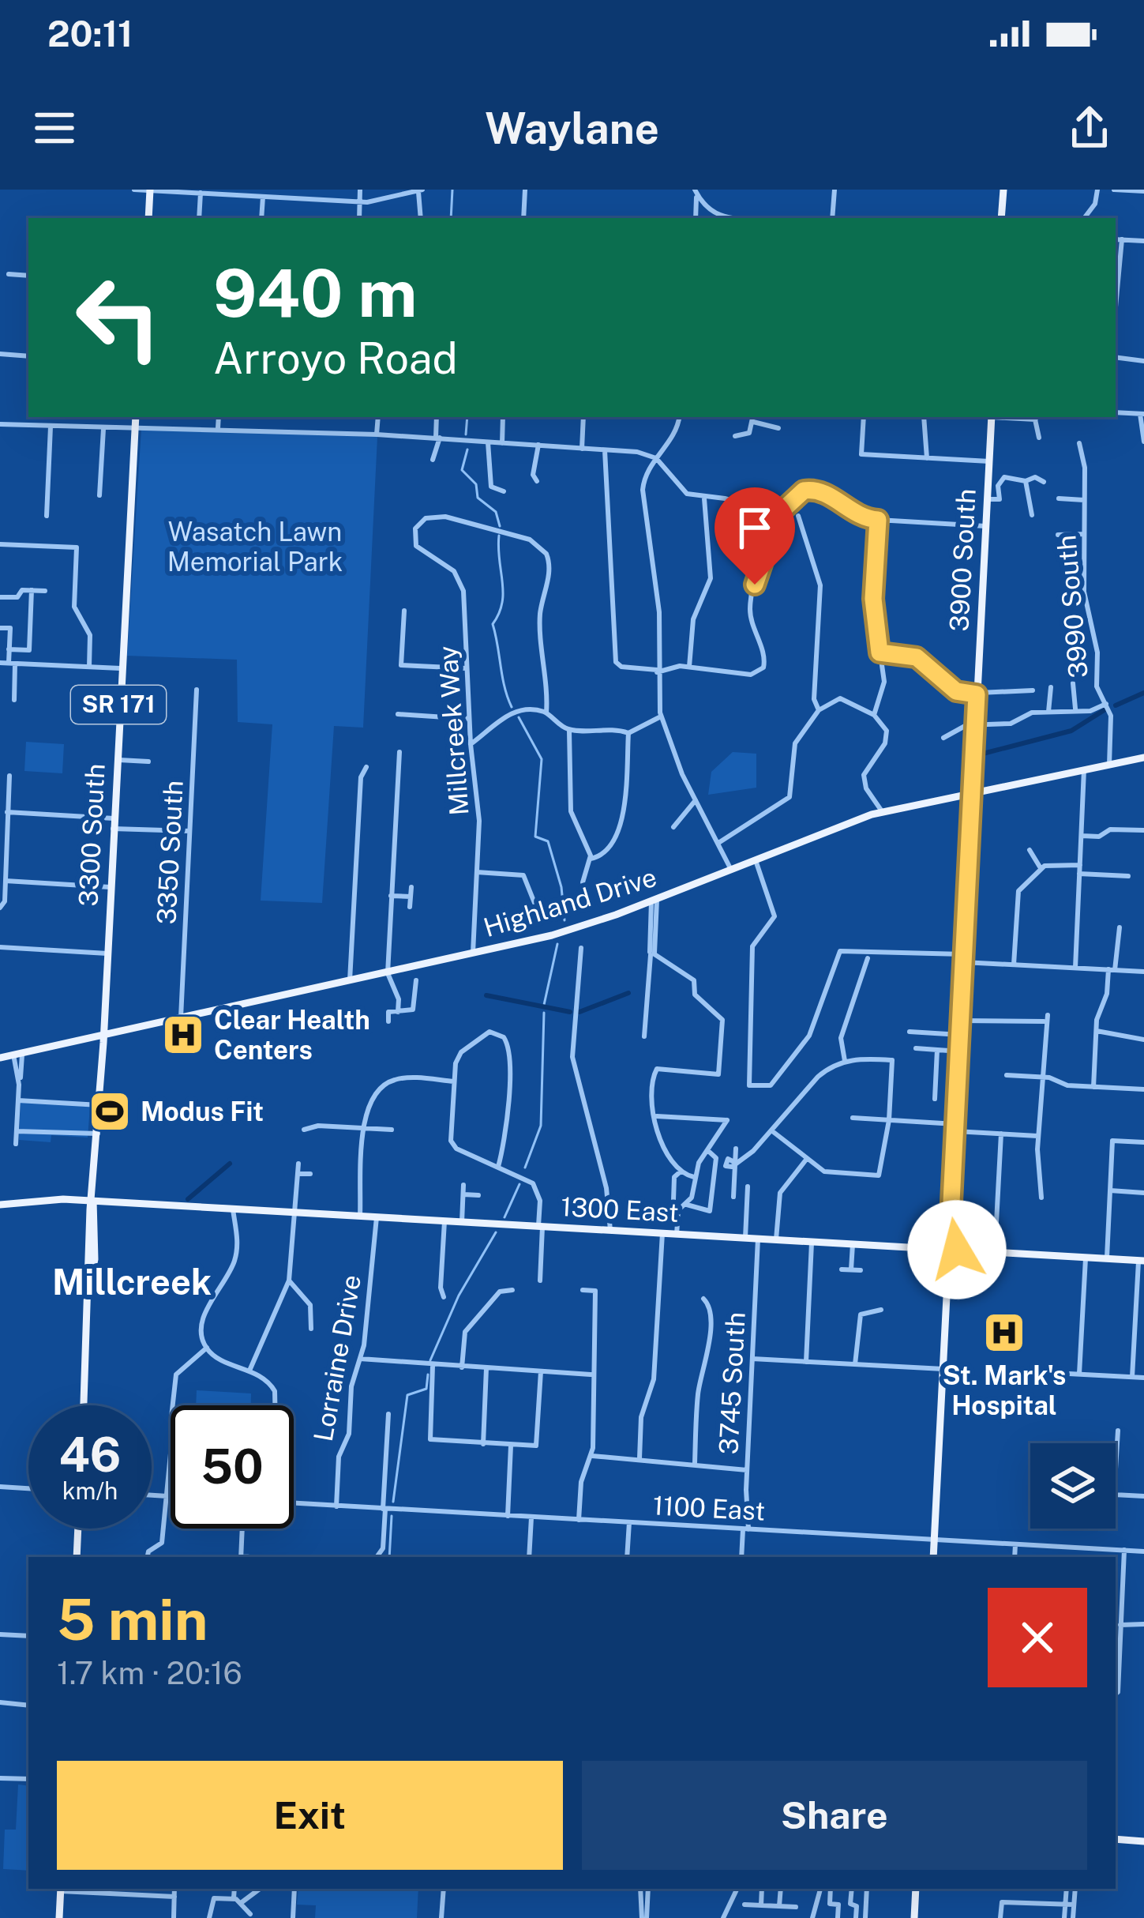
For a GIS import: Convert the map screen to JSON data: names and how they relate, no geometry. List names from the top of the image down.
{
  "streets": {
    "main road": [
      "3900 South",
      "SR 171",
      "3300 South",
      "Highland Drive",
      "1300 East"
    ],
    "street": [
      "3990 South",
      "Millcreek Way",
      "3350 South",
      "Lorraine Drive",
      "3745 South",
      "1100 East"
    ]
  },
  "crossings": [
    ["3900 South", "Highland Drive"],
    ["3900 South", "1300 East"],
    ["3900 South", "1100 East"],
    ["3990 South", "Highland Drive"],
    ["Millcreek Way", "Highland Drive"],
    ["3300 South", "Highland Drive"],
    ["3300 South", "1300 East"],
    ["3350 South", "Highland Drive"],
    ["1300 East", "Lorraine Drive"],
    ["1300 East", "3745 South"],
    ["Lorraine Drive", "1100 East"],
    ["3745 South", "1100 East"]
  ],
  "districts": ["Millcreek"],
  "parks": ["Wasatch Lawn Memorial Park"],
  "places": {
    "hospital": ["Clear Health Centers", "St. Mark's Hospital"],
    "sports": ["Modus Fit"]
  },
  "page": {
    "status": "20:11",
    "header": "Waylane",
    "turn": ["940 m", "Arroyo Road"],
    "speed": "46 km/h",
    "limit": "50",
    "heading": ["5 min", "1.7 km · 20:16"],
    "buttons": ["Exit", "Share"]
  }
}
